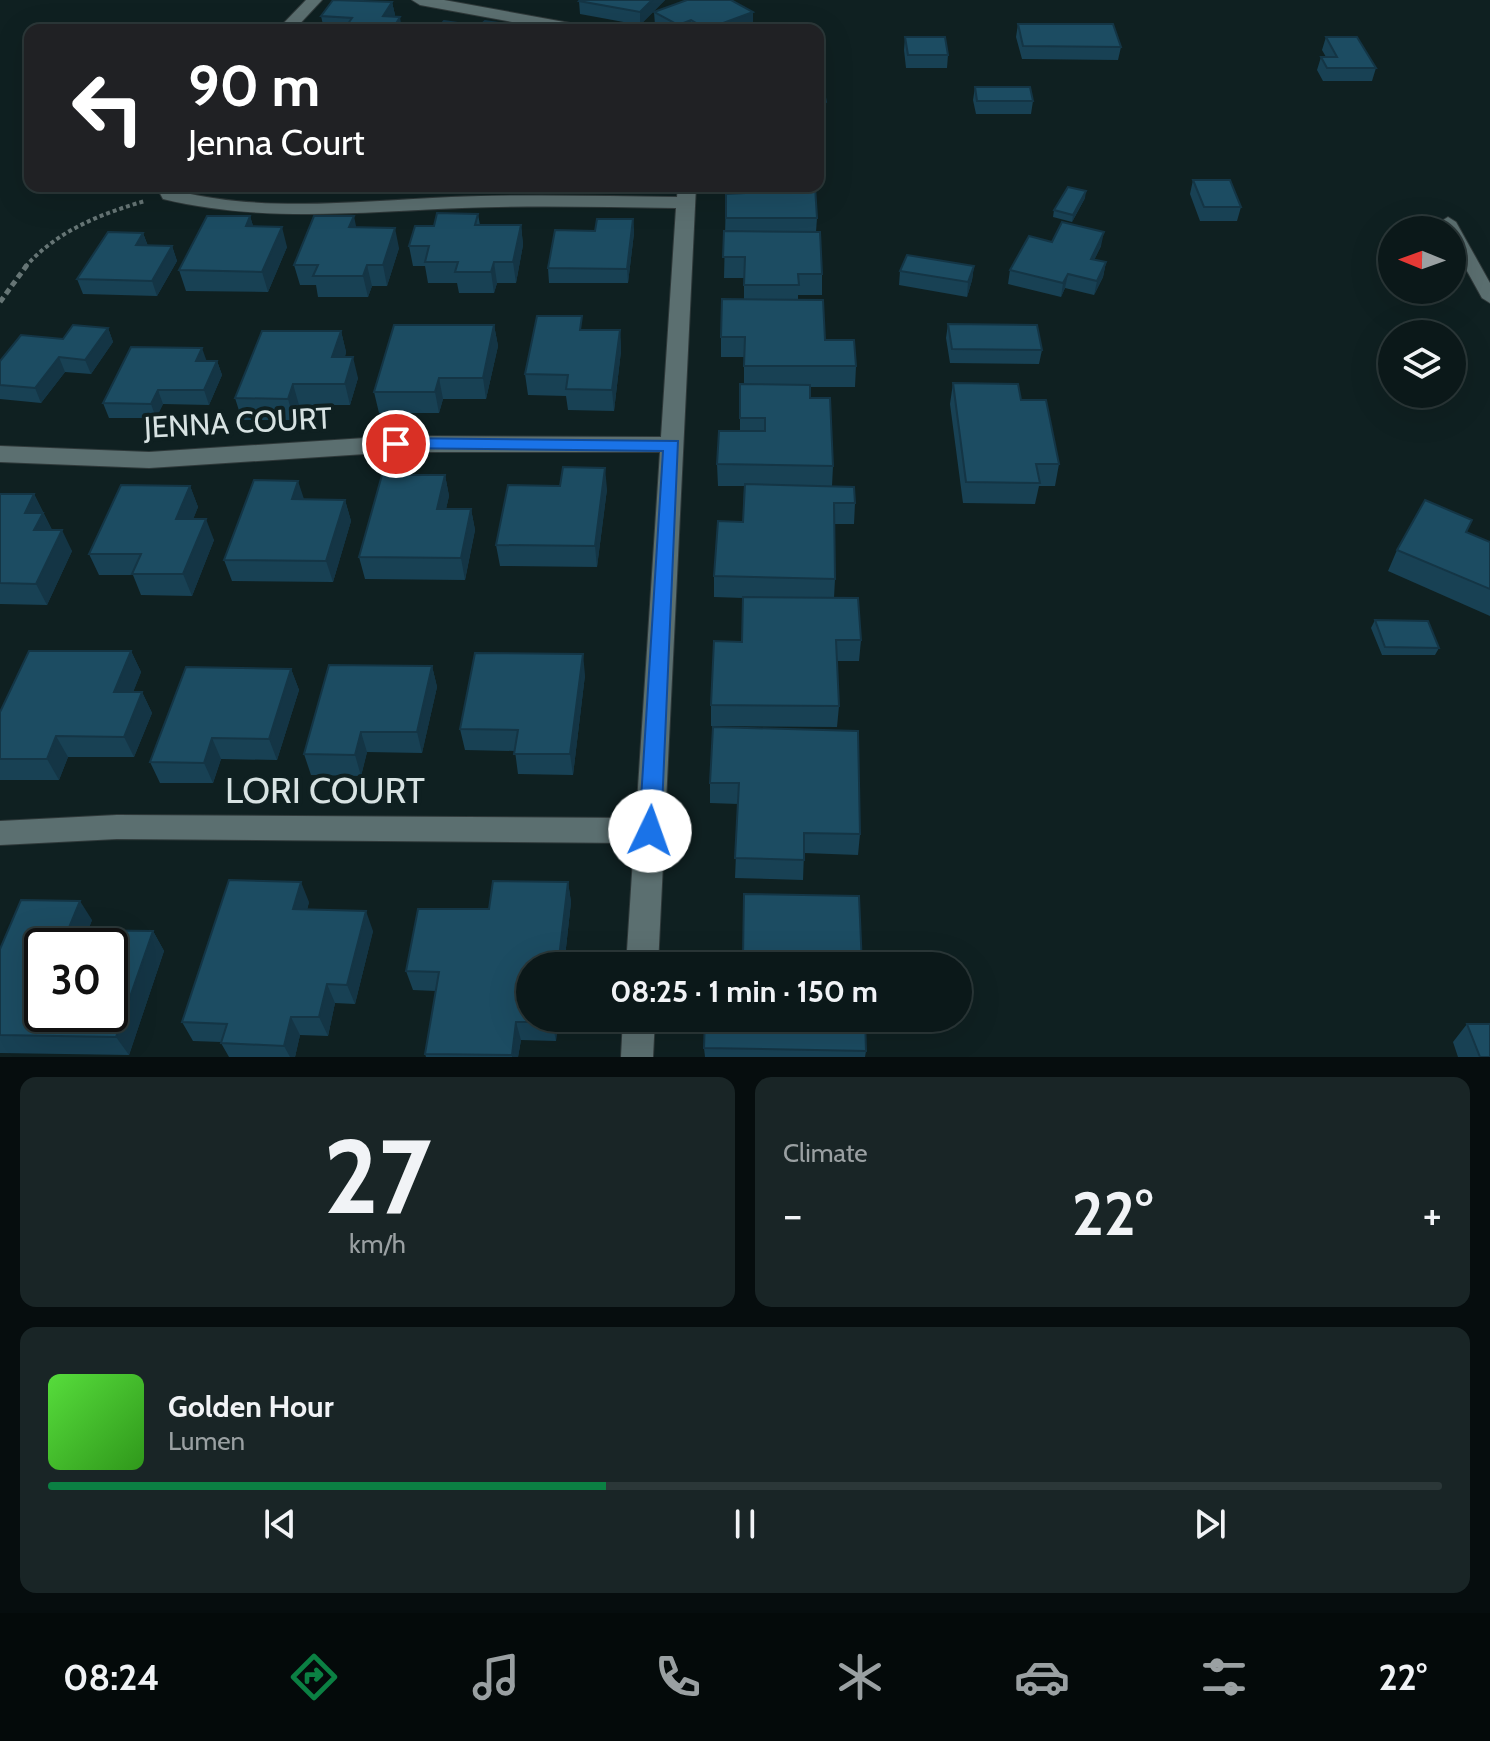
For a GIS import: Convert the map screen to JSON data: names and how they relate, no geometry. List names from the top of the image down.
{
  "streets": {
    "street": ["JENNA COURT", "LORI COURT"]
  },
  "north": "left",
  "page": {
    "turn": ["90 m", "Jenna Court"],
    "limit": "30",
    "trip": "08:25 · 1 min · 150 m",
    "tile": [
      ["27", "km/h"],
      "Climate"
    ],
    "heat": ["−", "22°", "+"],
    "song": ["Golden Hour", "Lumen"],
    "tabs": ["08:24", "22°"]
  }
}
